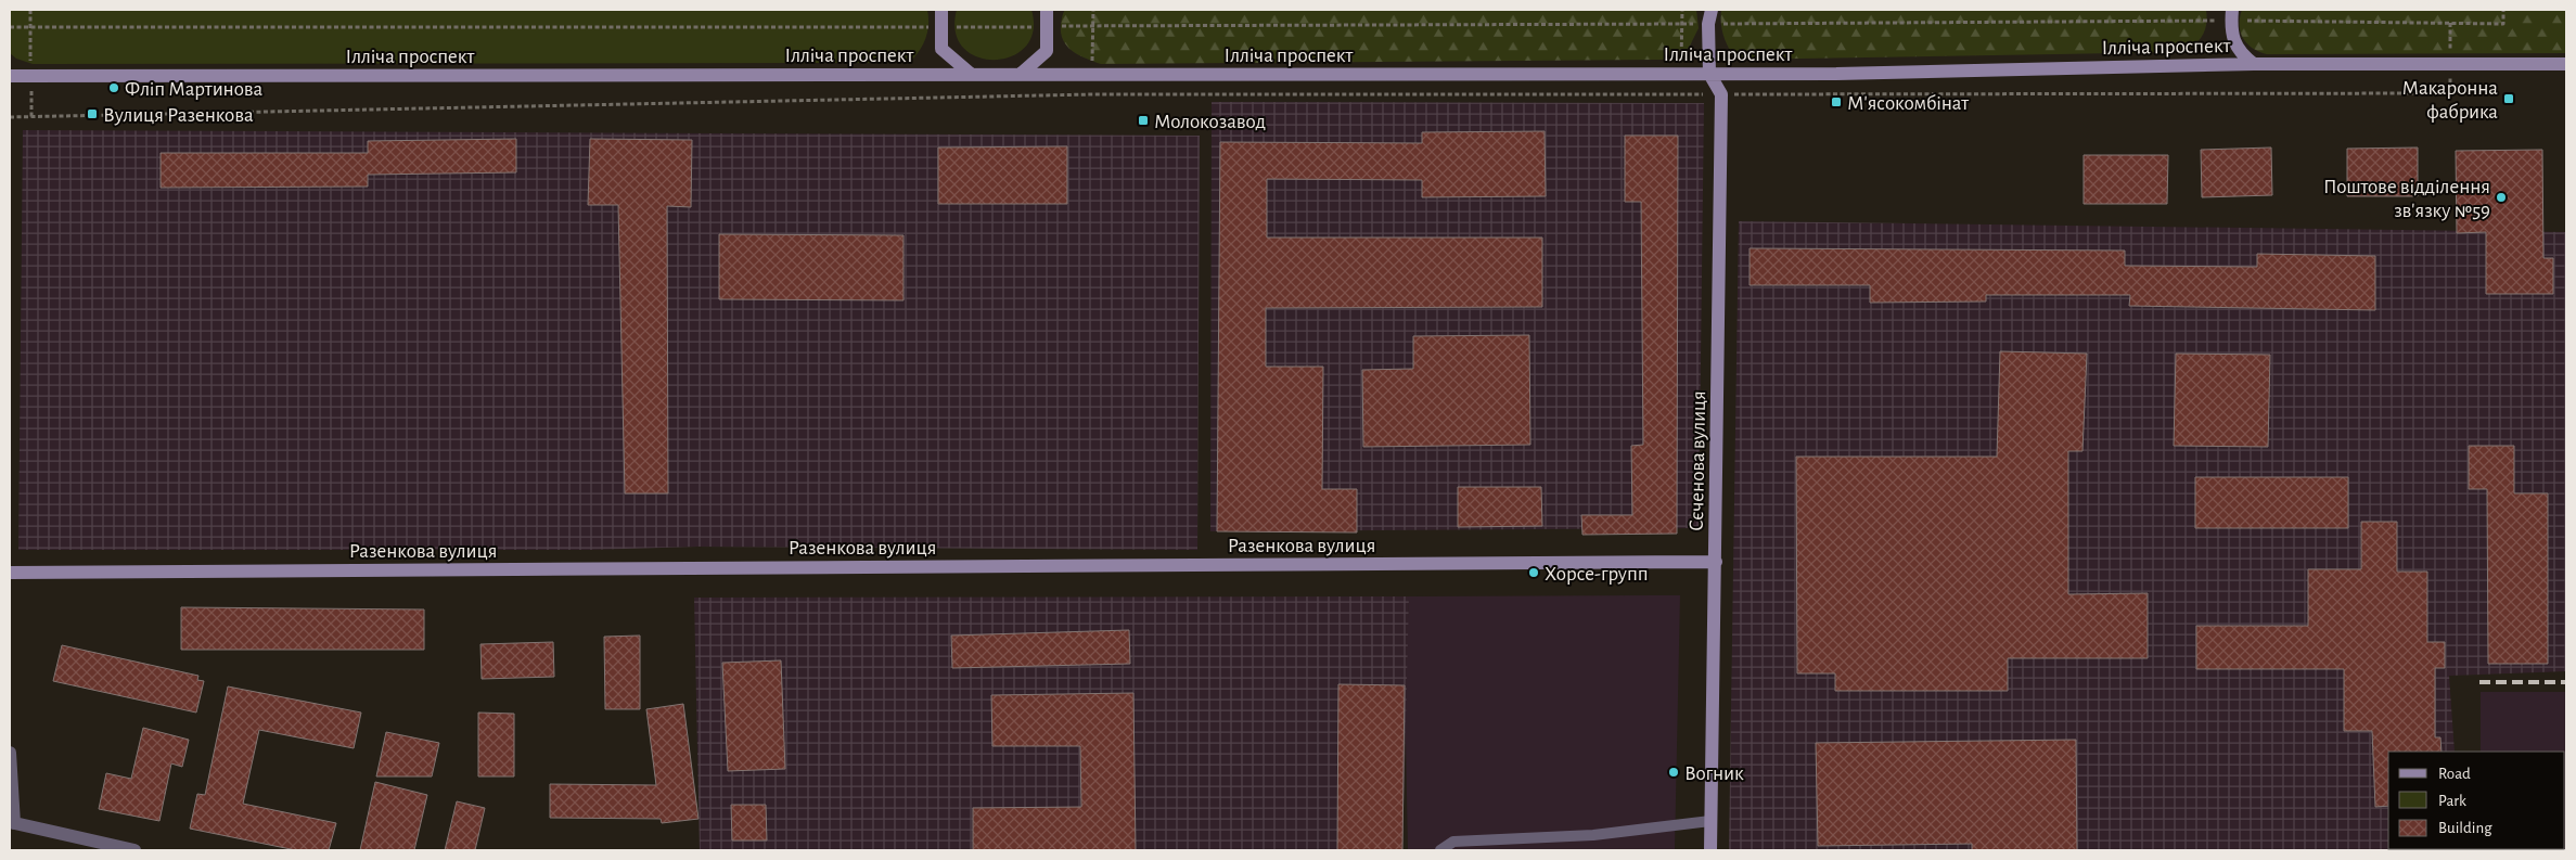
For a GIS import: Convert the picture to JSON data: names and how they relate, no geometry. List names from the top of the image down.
{
  "streets": {
    "main road": ["Ілліча проспект", "Сєченова вулиця", "Разенкова вулиця"]
  },
  "crossings": [
    ["Сєченова вулиця", "Разенкова вулиця"]
  ],
  "places": {
    "other": [
      "Фліп Мартинова",
      "Поштове відділення зв'язку №59",
      "Хорсе-групп",
      "Вогник"
    ],
    "transit": [
      "Макаронна фабрика",
      "М'ясокомбінат",
      "Вулиця Разенкова",
      "Молокозавод"
    ]
  },
  "legend": ["Road", "Park", "Building"]
}
